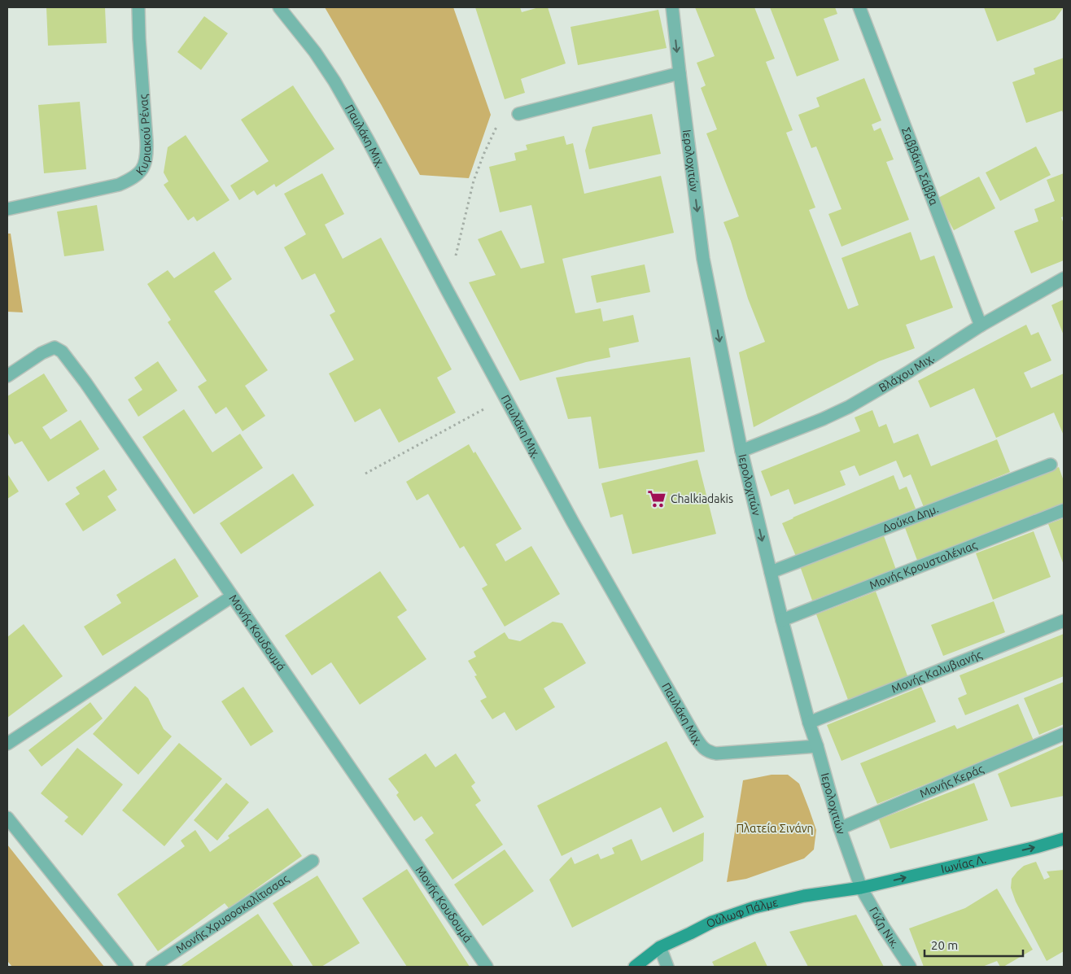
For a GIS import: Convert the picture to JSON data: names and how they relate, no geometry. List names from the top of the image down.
{
  "streets": {
    "street": [
      "Κυριακού Ρένας",
      "Παυλάκη Μιχ.",
      "Ιερολοχιτών",
      "Σαββάκη Σάββα",
      "Βλάχου Μιχ.",
      "Δούκα Δημ.",
      "Μονής Κρουσταλένιας",
      "Μονής Κουδουμά",
      "Μονής Καλυβιανής",
      "Μονής Κεράς",
      "Ιωνίας Λ.",
      "Μονής Χρυσοσκαλίτισσας",
      "Ούλωφ Πάλμε",
      "Γύζη Νικ."
    ]
  },
  "crossings": [
    ["Παυλάκη Μιχ.", "Ιερολοχιτών"],
    ["Ιερολοχιτών", "Βλάχου Μιχ."],
    ["Ιερολοχιτών", "Δούκα Δημ."],
    ["Ιερολοχιτών", "Μονής Κρουσταλένιας"],
    ["Ιερολοχιτών", "Μονής Καλυβιανής"],
    ["Ιερολοχιτών", "Μονής Κεράς"],
    ["Ιερολοχιτών", "Ιωνίας Λ."],
    ["Ιερολοχιτών", "Ούλωφ Πάλμε"],
    ["Ιερολοχιτών", "Γύζη Νικ."],
    ["Σαββάκη Σάββα", "Βλάχου Μιχ."],
    ["Ιωνίας Λ.", "Ούλωφ Πάλμε"],
    ["Ιωνίας Λ.", "Γύζη Νικ."],
    ["Ούλωφ Πάλμε", "Γύζη Νικ."]
  ],
  "one_way": ["Ιερολοχιτών", "Ιωνίας Λ."],
  "parks": ["Πλατεία Σινάνη"],
  "places": {
    "supermarket": ["Chalkiadakis"]
  },
  "scale_bar": "20 m"
}
